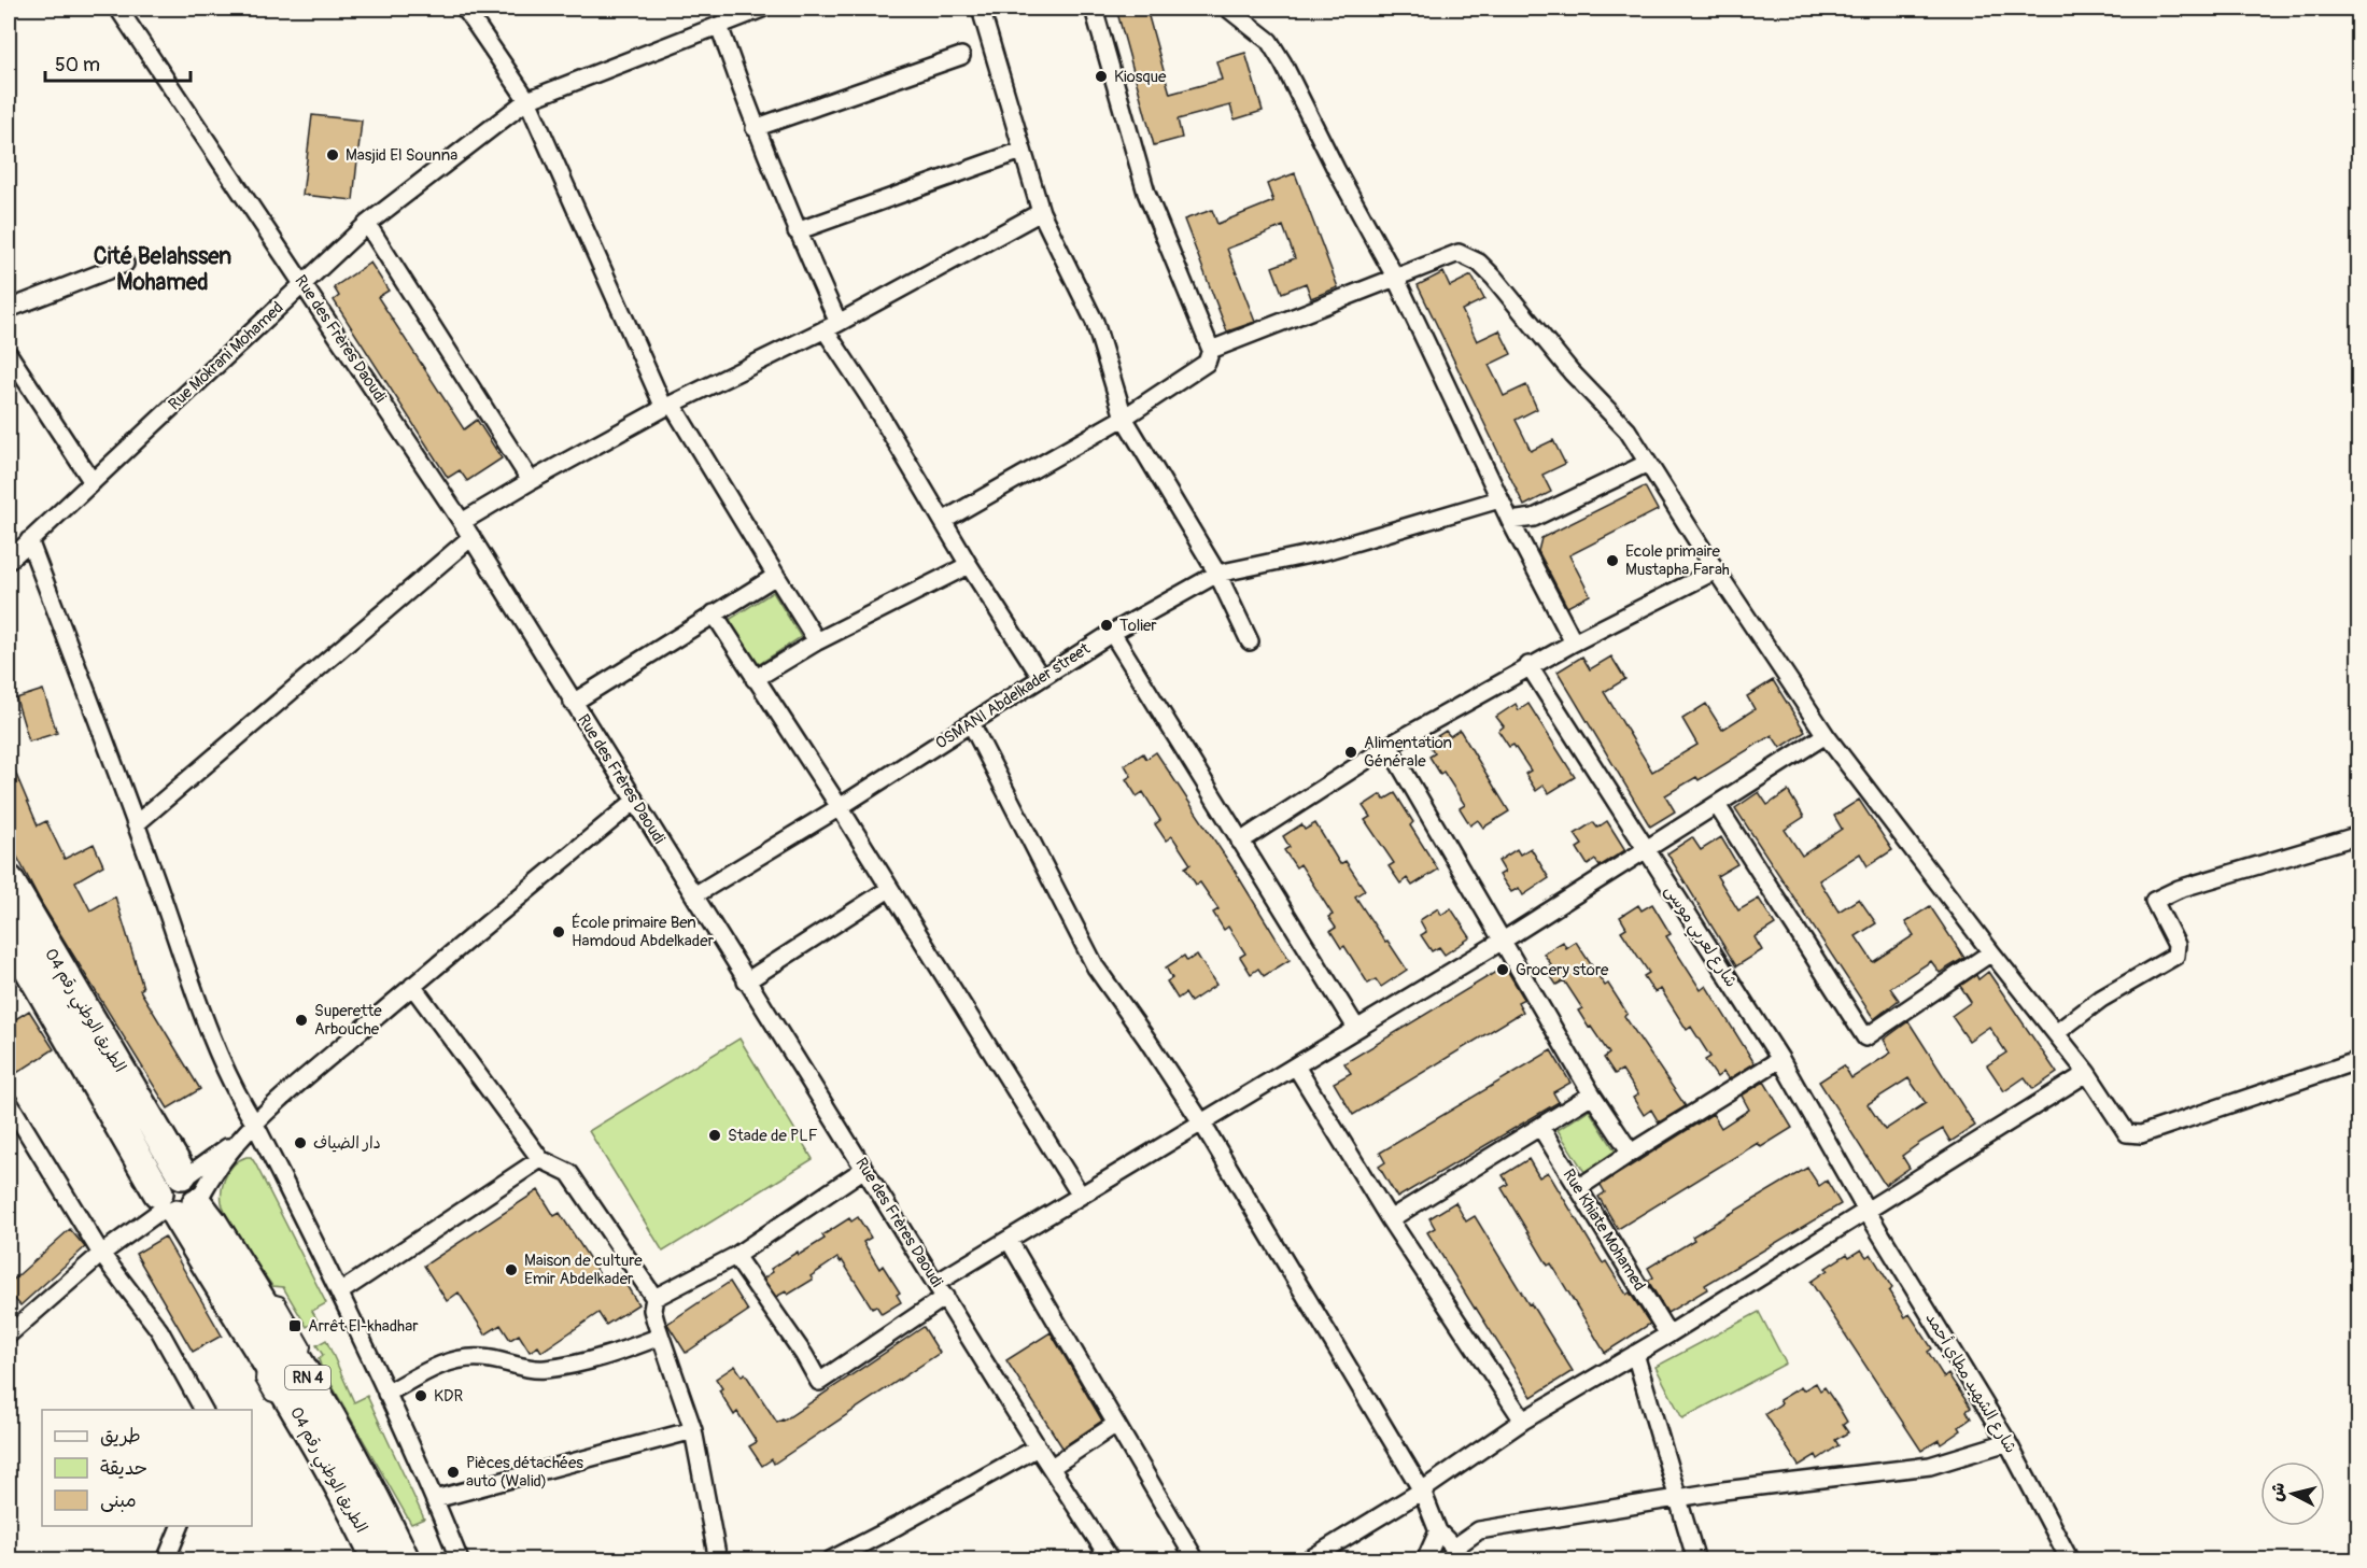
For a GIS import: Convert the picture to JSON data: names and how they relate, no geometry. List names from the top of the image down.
{
  "streets": {
    "highway": ["الطريق الوطني رقم 04", "RN 4"],
    "street": [
      "Rue des Frères Daoudi",
      "Rue Mokrani Mohamed",
      "OSMANI Abdelkader street",
      "شارع لعربي موسى",
      "Rue Khiate Mohamed",
      "شارع الشهيد مطاي أحمد"
    ]
  },
  "crossings": [
    ["Rue des Frères Daoudi", "Rue Mokrani Mohamed"],
    ["Rue des Frères Daoudi", "OSMANI Abdelkader street"],
    ["شارع لعربي موسى", "شارع الشهيد مطاي أحمد"]
  ],
  "districts": ["Cité Belahssen Mohamed"],
  "places": {
    "other": [
      "Kiosque",
      "Masjid El Sounna",
      "Ecole primaire Mustapha Farah",
      "Tolier",
      "Alimentation Générale",
      "École primaire Ben Hamdoud Abdelkader",
      "Grocery store",
      "Superette Arbouche",
      "Stade de PLF",
      "دار الضياف",
      "Maison de culture Emir Abdelkader",
      "KDR",
      "Pièces détachées auto (Walid)"
    ],
    "transit": ["Arrêt El-khadhar"]
  },
  "legend": ["طريق", "حديقة", "مبنى"],
  "scale_bar": "50 m",
  "north": "left"
}
